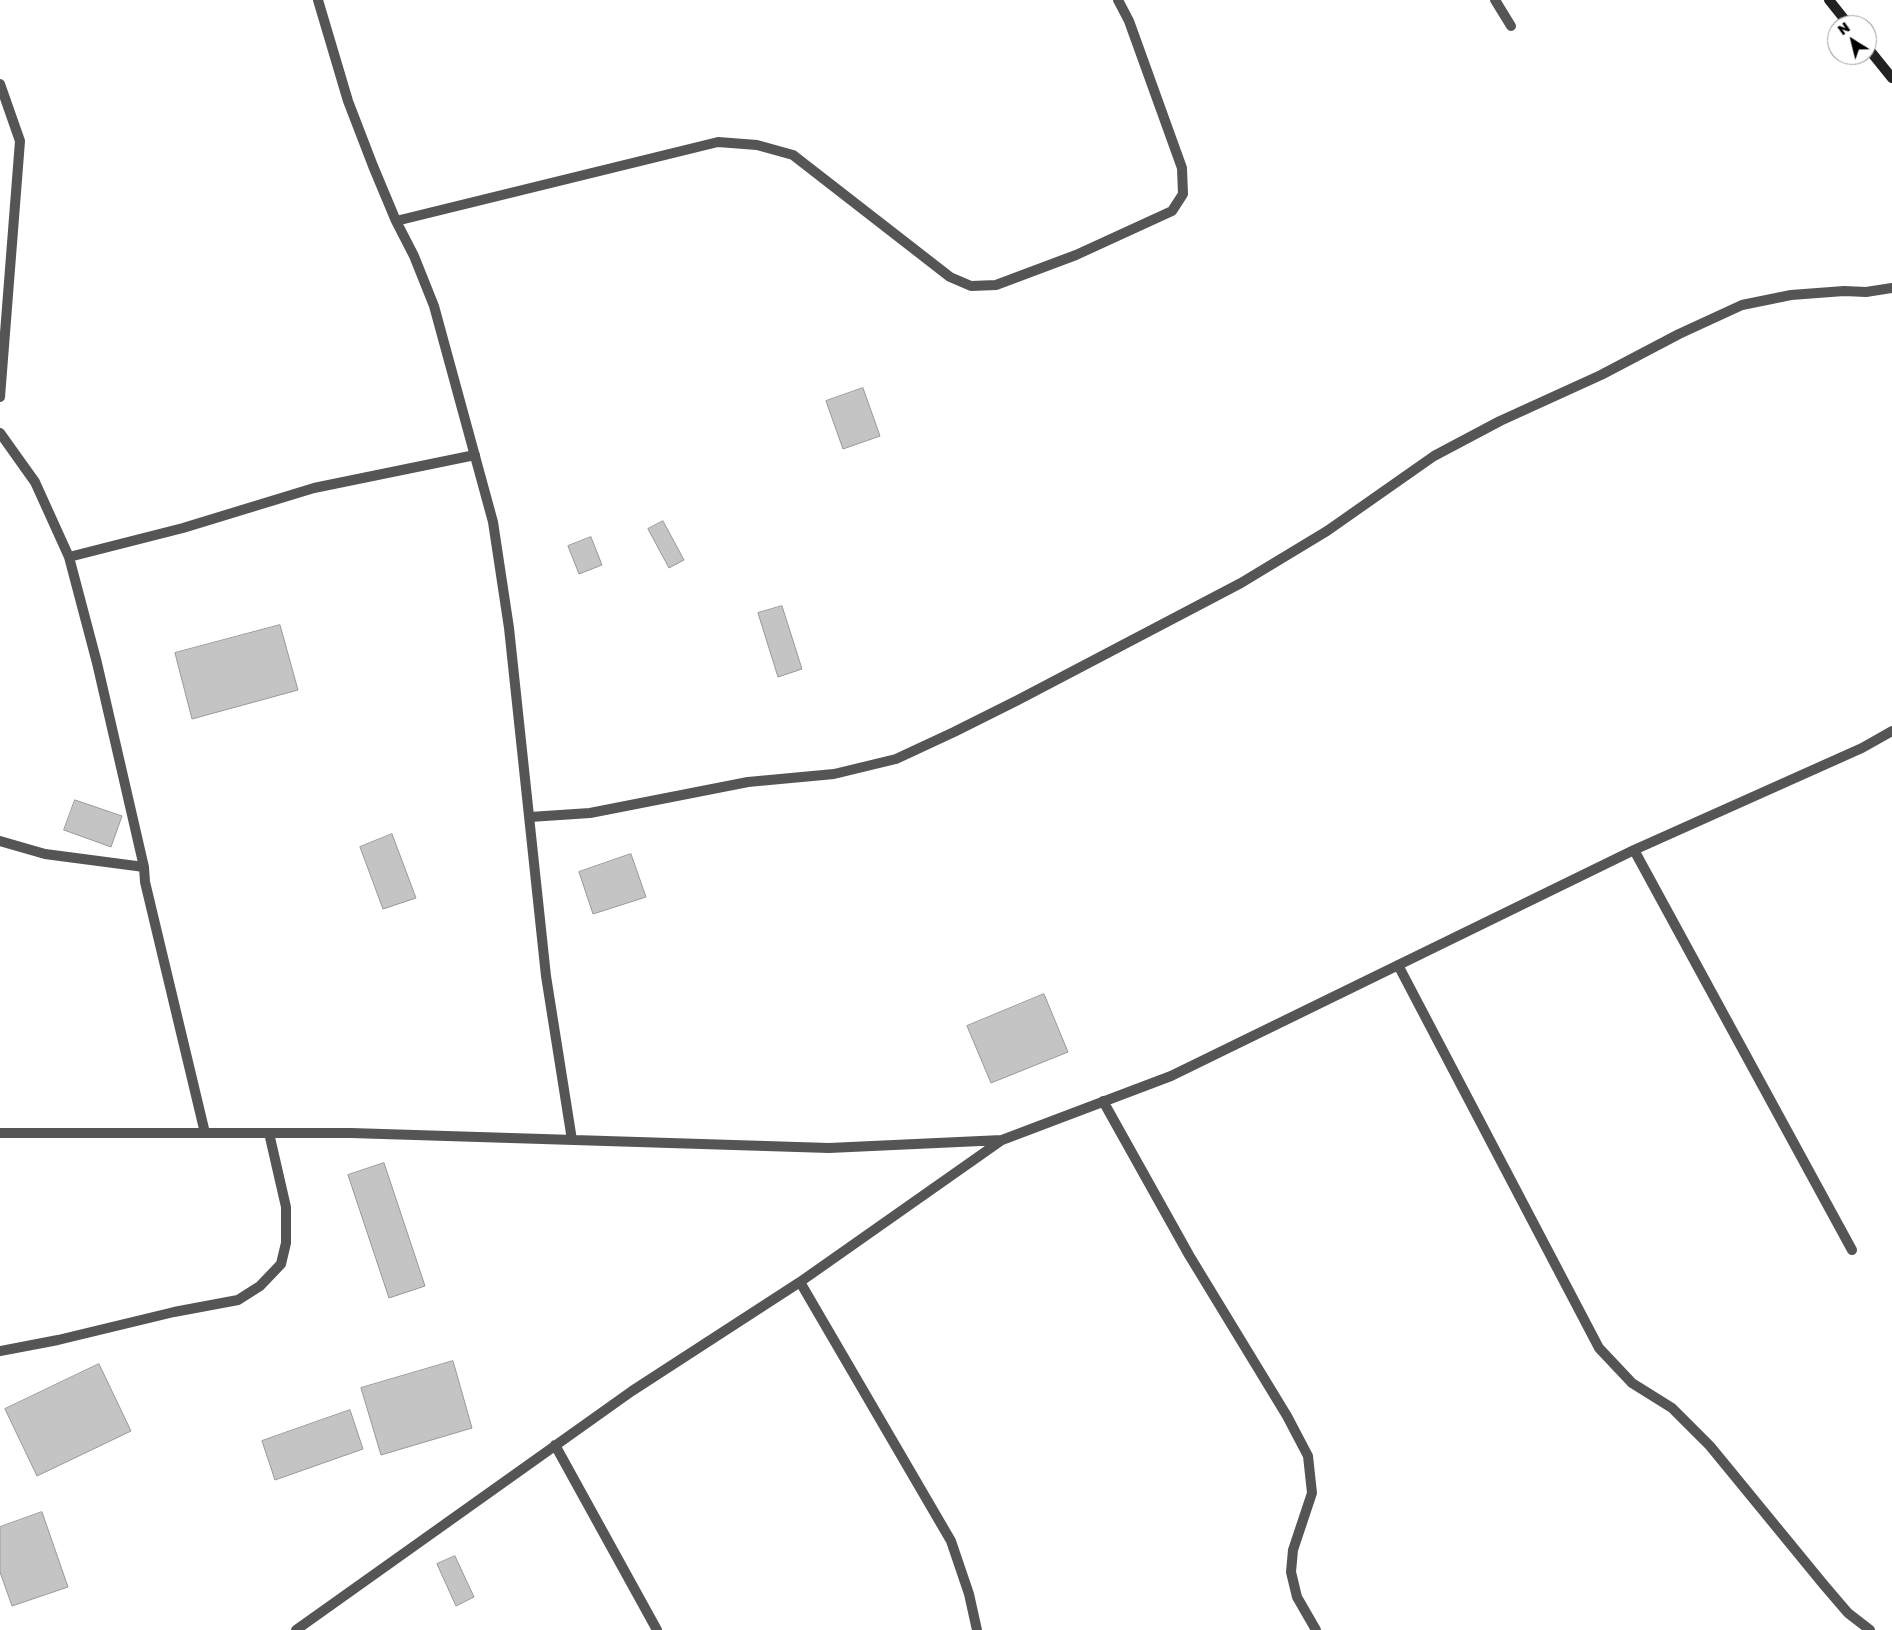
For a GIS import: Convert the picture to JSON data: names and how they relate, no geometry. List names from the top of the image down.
{
  "north": "top left"
}
